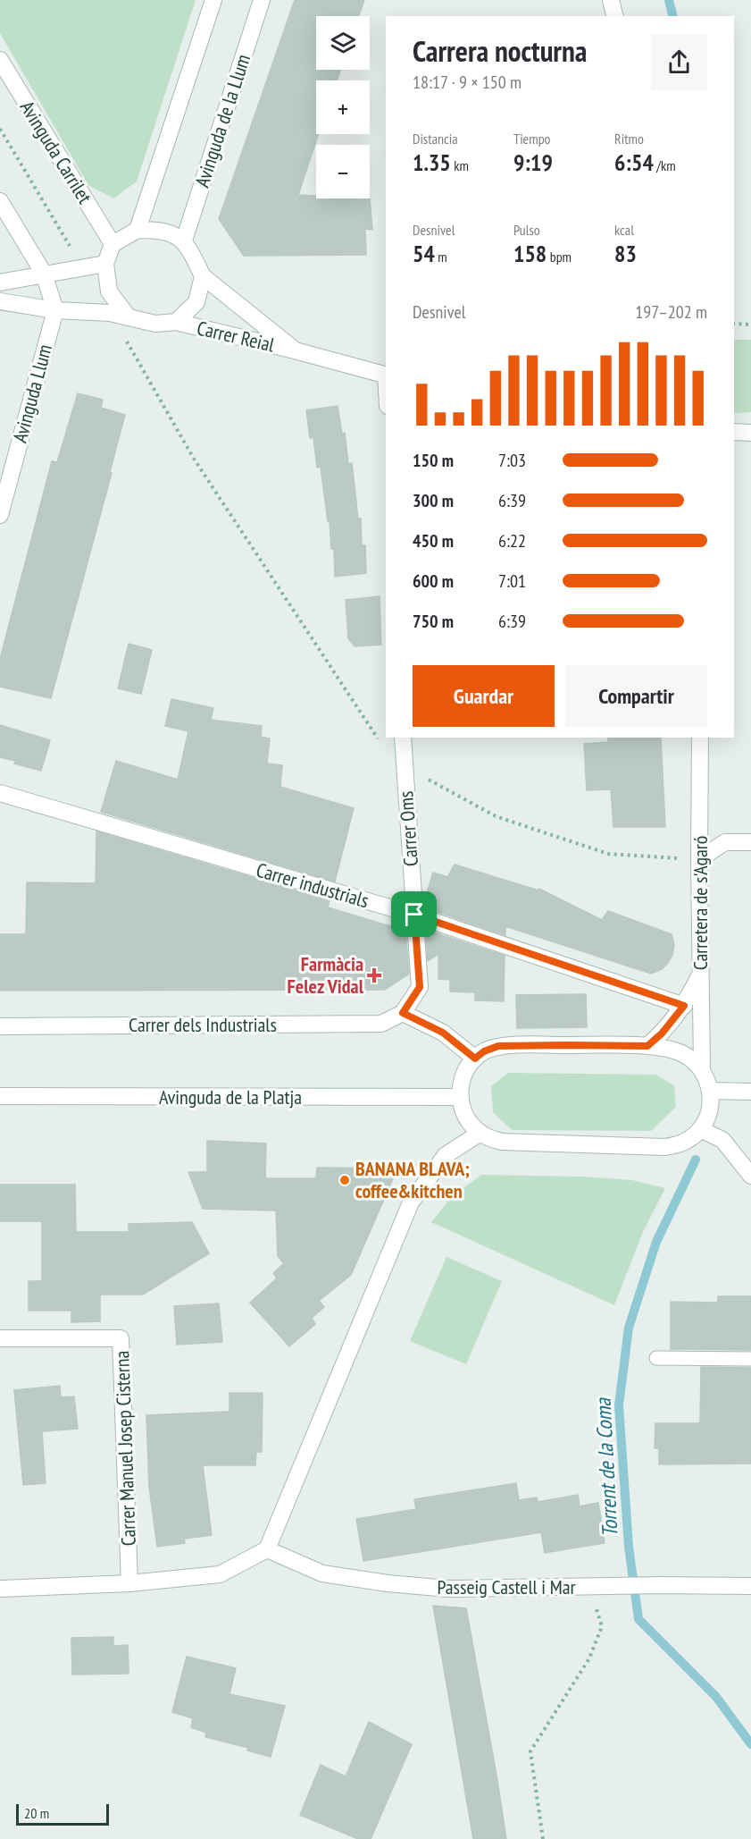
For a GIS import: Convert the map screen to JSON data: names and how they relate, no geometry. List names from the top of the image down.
{
  "streets": {
    "street": [
      "Avinguda de la Llum",
      "Avinguda Carrilet",
      "Carrer Reial",
      "Avinguda Llum",
      "Carrer Oms",
      "Carrer industrials",
      "Carretera de s'Agaró",
      "Carrer dels Industrials",
      "Avinguda de la Platja",
      "Carrer Manuel Josep Cisterna",
      "Passeig Castell i Mar"
    ]
  },
  "crossings": [
    ["Avinguda de la Llum", "Avinguda Carrilet"],
    ["Avinguda de la Llum", "Carrer Reial"],
    ["Avinguda Carrilet", "Carrer Reial"],
    ["Carrer Oms", "Carrer industrials"],
    ["Carrer Oms", "Carrer dels Industrials"]
  ],
  "water": ["Torrent de la Coma"],
  "places": {
    "health": ["Farmàcia Felez Vidal"],
    "other": ["BANANA BLAVA; coffee&kitchen"]
  },
  "scale_bar": "20 m",
  "page": {
    "map_buttons": ["+", "−"],
    "heading": ["Carrera nocturna", "18:17 · 9 × 150 m"],
    "stats": [
      ["Distancia", "1.35 km"],
      ["Tiempo", "9:19"],
      ["Ritmo", "6:54 /km"],
      ["Desnivel", "54 m"],
      ["Pulso", "158 bpm"],
      ["kcal", "83"]
    ],
    "chart": ["Desnivel", "197–202 m"],
    "list": [
      {
        "name": "150 m",
        "note": "7:03"
      },
      {
        "name": "300 m",
        "note": "6:39"
      },
      {
        "name": "450 m",
        "note": "6:22"
      },
      {
        "name": "600 m",
        "note": "7:01"
      },
      {
        "name": "750 m",
        "note": "6:39"
      }
    ],
    "buttons": ["Guardar", "Compartir"],
    "scale": "20 m"
  }
}
